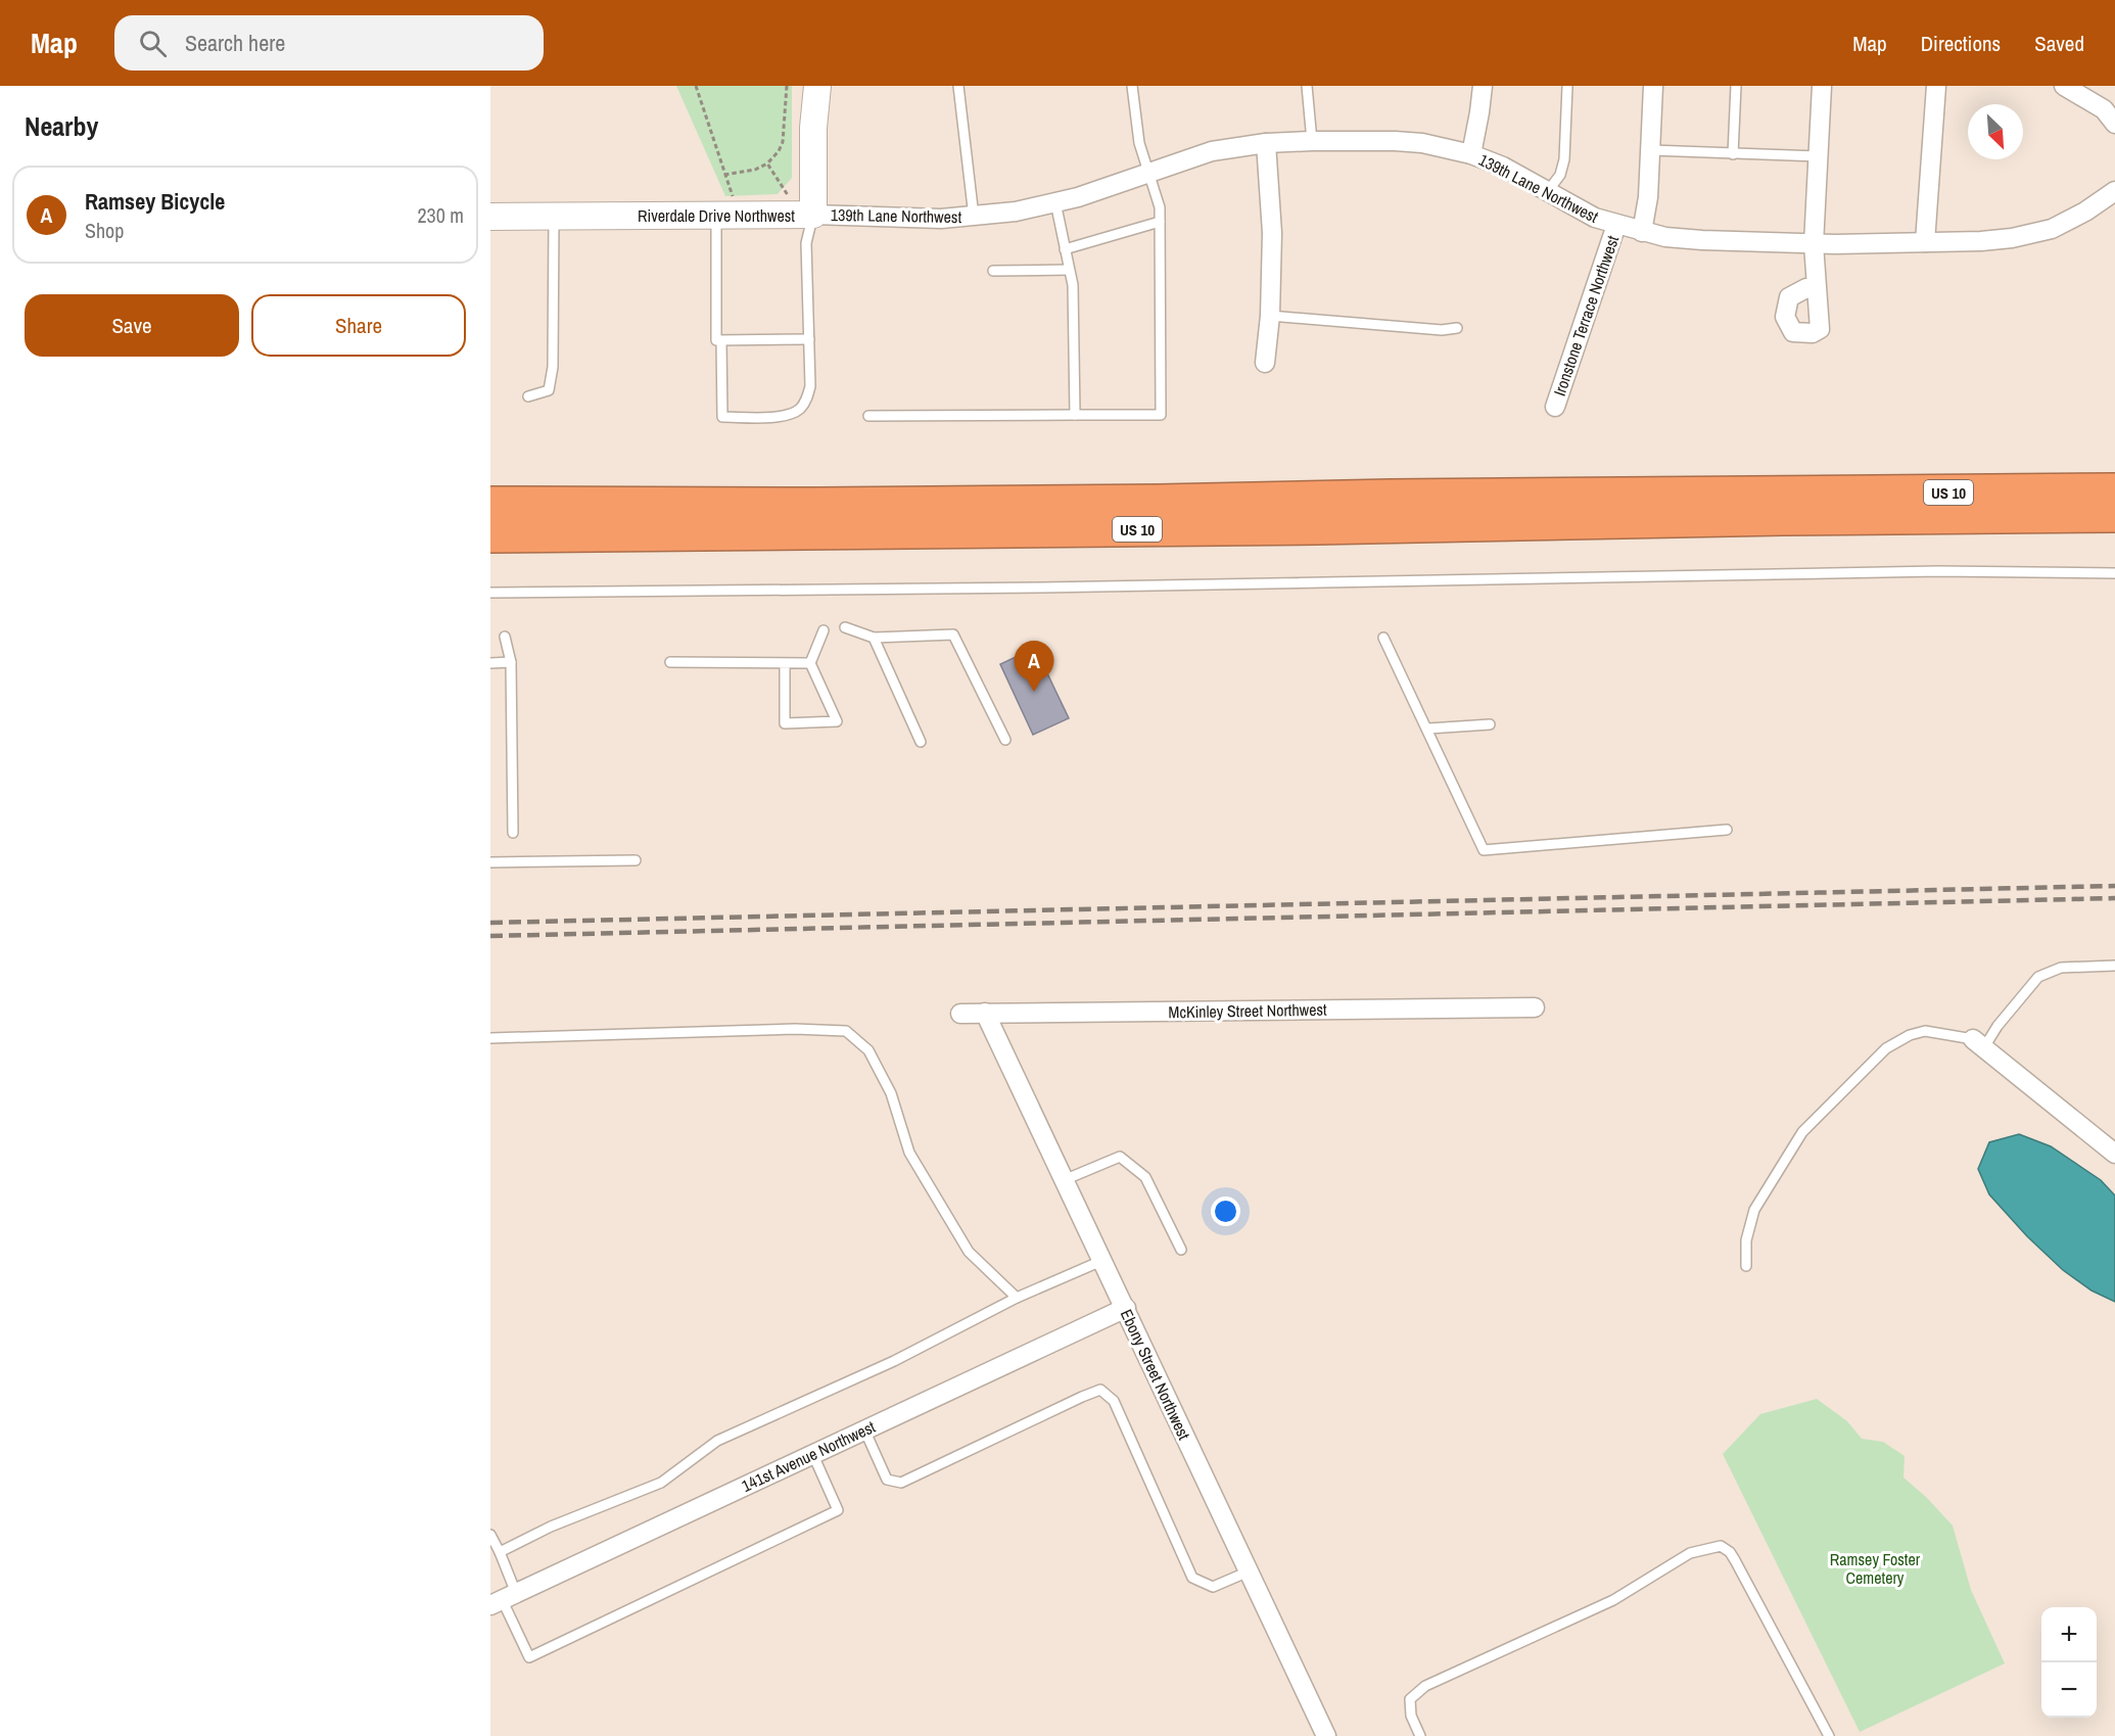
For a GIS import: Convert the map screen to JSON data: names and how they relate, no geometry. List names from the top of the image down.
{
  "streets": {
    "highway": ["US 10"],
    "street": [
      "139th Lane Northwest",
      "Riverdale Drive Northwest",
      "Ironstone Terrace Northwest",
      "McKinley Street Northwest",
      "Ebony Street Northwest",
      "141st Avenue Northwest"
    ]
  },
  "crossings": [
    ["139th Lane Northwest", "Riverdale Drive Northwest"],
    ["139th Lane Northwest", "Ironstone Terrace Northwest"],
    ["McKinley Street Northwest", "Ebony Street Northwest"],
    ["Ebony Street Northwest", "141st Avenue Northwest"]
  ],
  "parks": ["Ramsey Foster Cemetery"],
  "north": "bottom right",
  "page": {
    "header": "Map",
    "search": "Search here",
    "nav": ["Map", "Directions", "Saved"],
    "heading": "Nearby",
    "list": [
      {
        "mark": "A",
        "name": "Ramsey Bicycle",
        "note": "Shop",
        "value": "230 m"
      }
    ],
    "buttons": ["Save", "Share"],
    "pins": "A",
    "map_buttons": ["+", "−"]
  }
}
